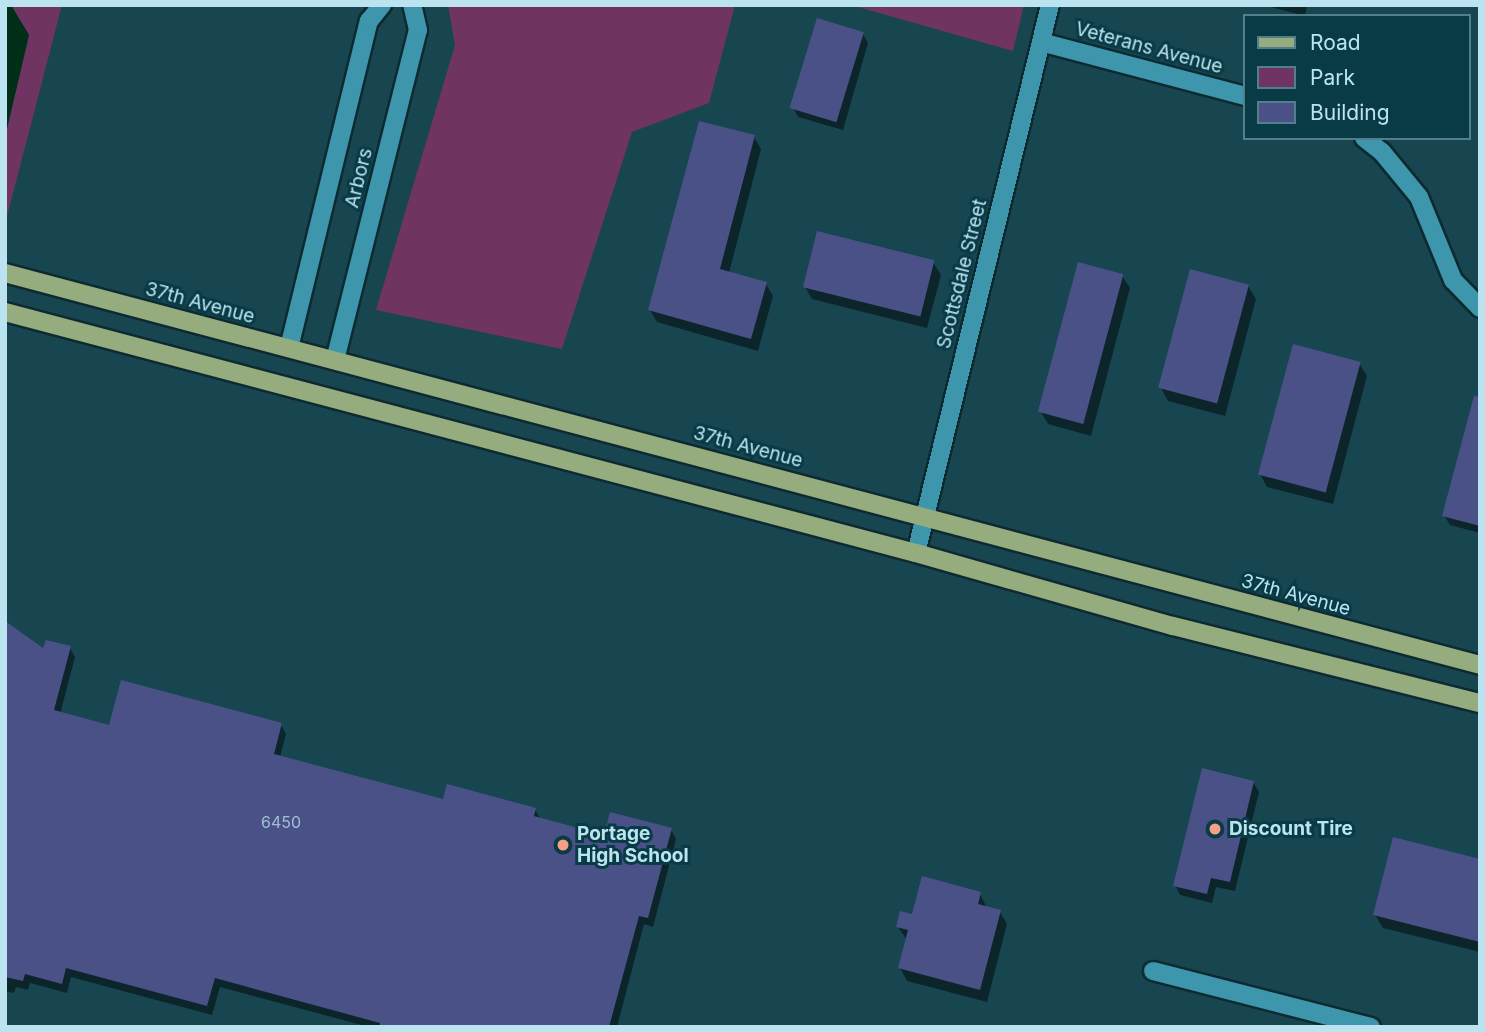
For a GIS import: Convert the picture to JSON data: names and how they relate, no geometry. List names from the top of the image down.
{
  "streets": {
    "main road": ["37th Avenue"],
    "street": ["Veterans Avenue", "Arbors", "Scottsdale Street"]
  },
  "crossings": [
    ["Veterans Avenue", "Scottsdale Street"],
    ["Arbors", "37th Avenue"],
    ["Scottsdale Street", "37th Avenue"]
  ],
  "places": ["Discount Tire", "Portage High School"],
  "house_numbers": ["6450"],
  "legend": ["Road", "Park", "Building"]
}
